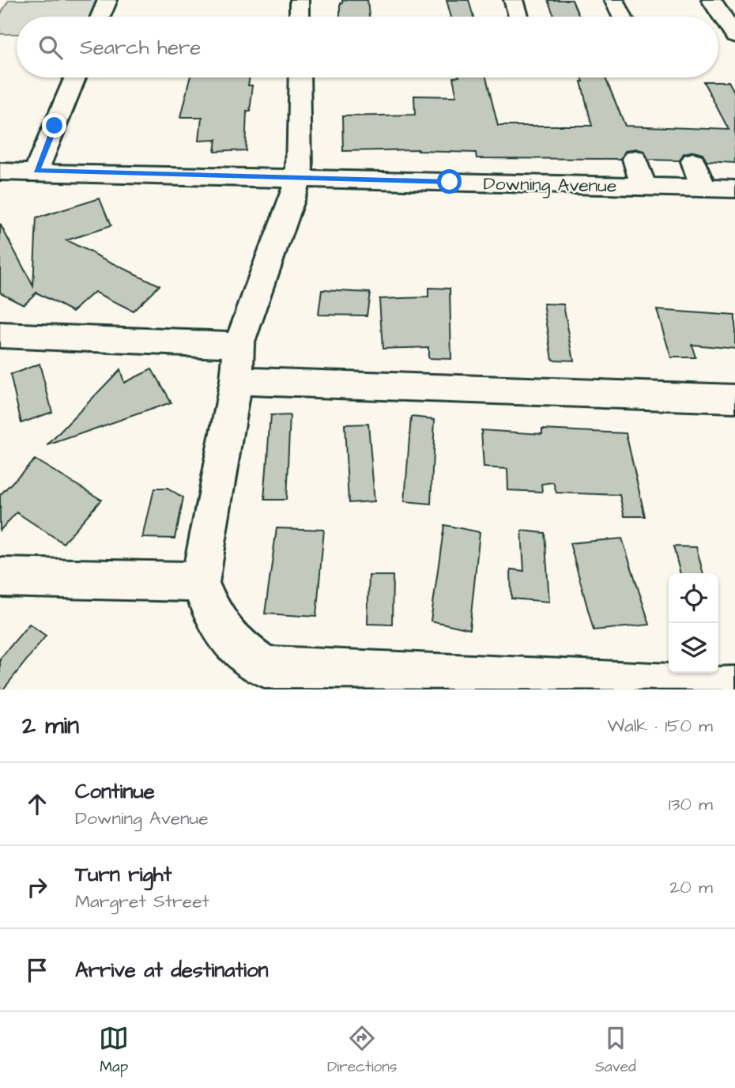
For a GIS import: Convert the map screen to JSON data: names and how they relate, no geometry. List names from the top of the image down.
{
  "streets": {
    "street": ["Downing Avenue"]
  },
  "page": {
    "search": "Search here",
    "heading": ["2 min", "Walk · 150 m"],
    "list": [
      ["Continue", "Downing Avenue", "130 m"],
      ["Turn right", "Margret Street", "20 m"],
      "Arrive at destination"
    ],
    "nav": ["Map", "Directions", "Saved"]
  }
}
